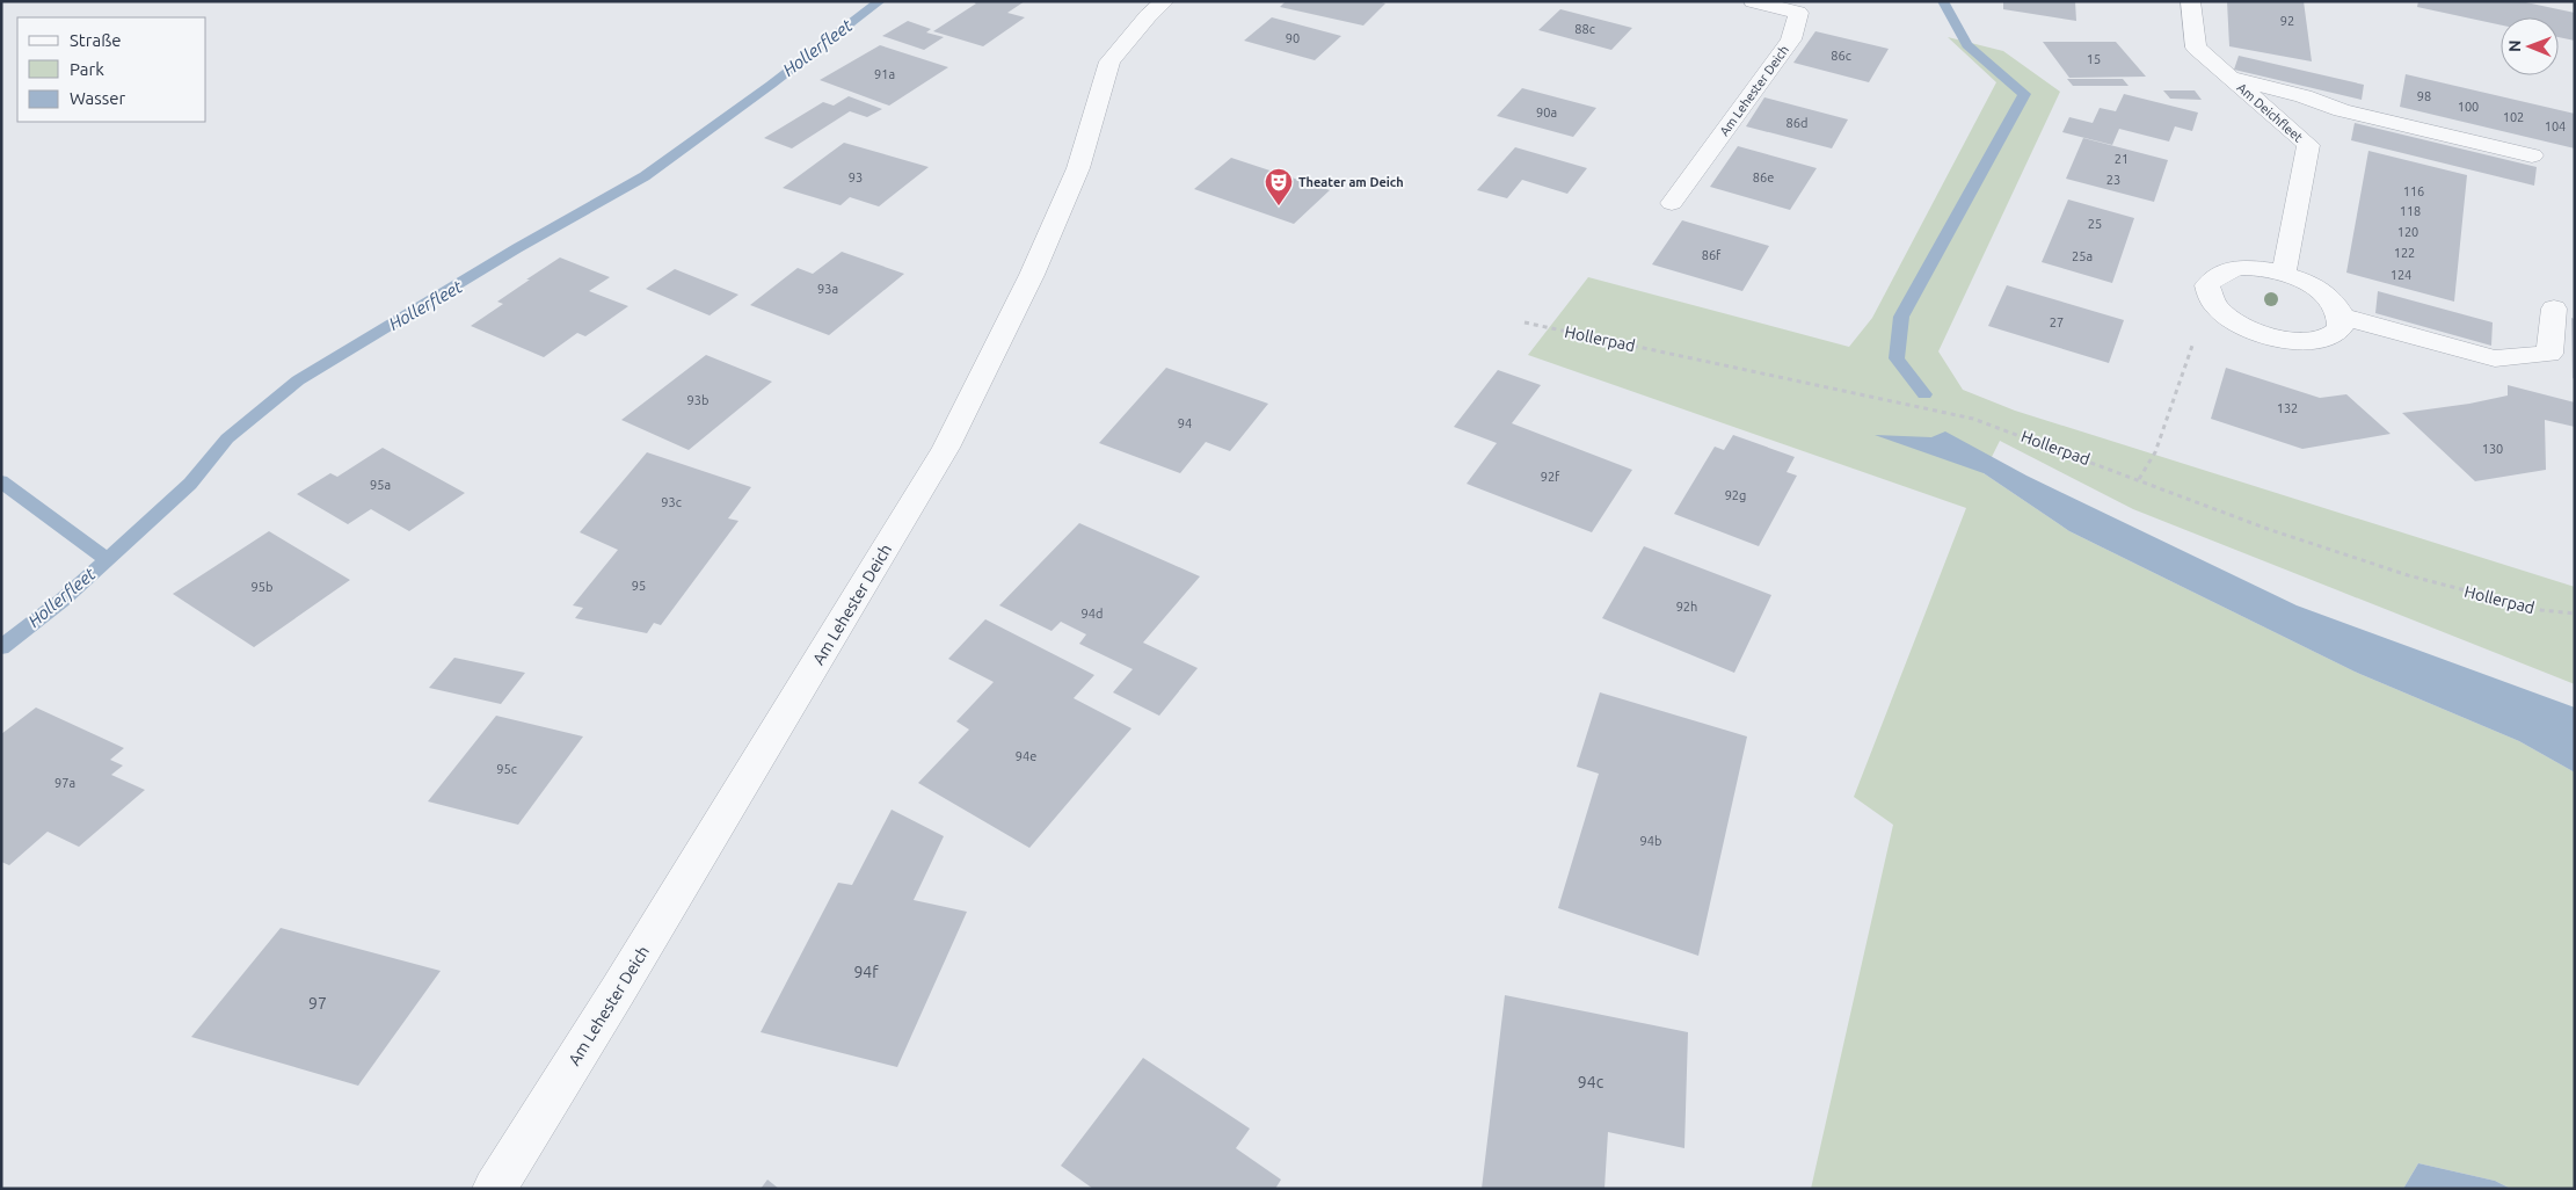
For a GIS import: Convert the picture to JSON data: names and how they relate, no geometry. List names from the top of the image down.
{
  "streets": {
    "street": ["Am Lehester Deich", "Am Deichfleet"],
    "path": ["Hollerpad"]
  },
  "water": ["Hollerfleet"],
  "places": {
    "theatre": ["Theater am Deich"]
  },
  "house_numbers": [
    "92",
    "88c",
    "90",
    "86c",
    "15",
    "91a",
    "98",
    "100",
    "90a",
    "102",
    "86d",
    "104",
    "21",
    "93",
    "86e",
    "23",
    "116",
    "118",
    "25",
    "120",
    "122",
    "86f",
    "25a",
    "124",
    "93a",
    "27",
    "93b",
    "132",
    "94",
    "130",
    "92f",
    "95a",
    "92g",
    "93c",
    "95",
    "95b",
    "92h",
    "94d",
    "94e",
    "95c",
    "97a",
    "94b",
    "94f",
    "97",
    "94c"
  ],
  "legend": ["Straße", "Park", "Wasser"],
  "north": "left"
}
